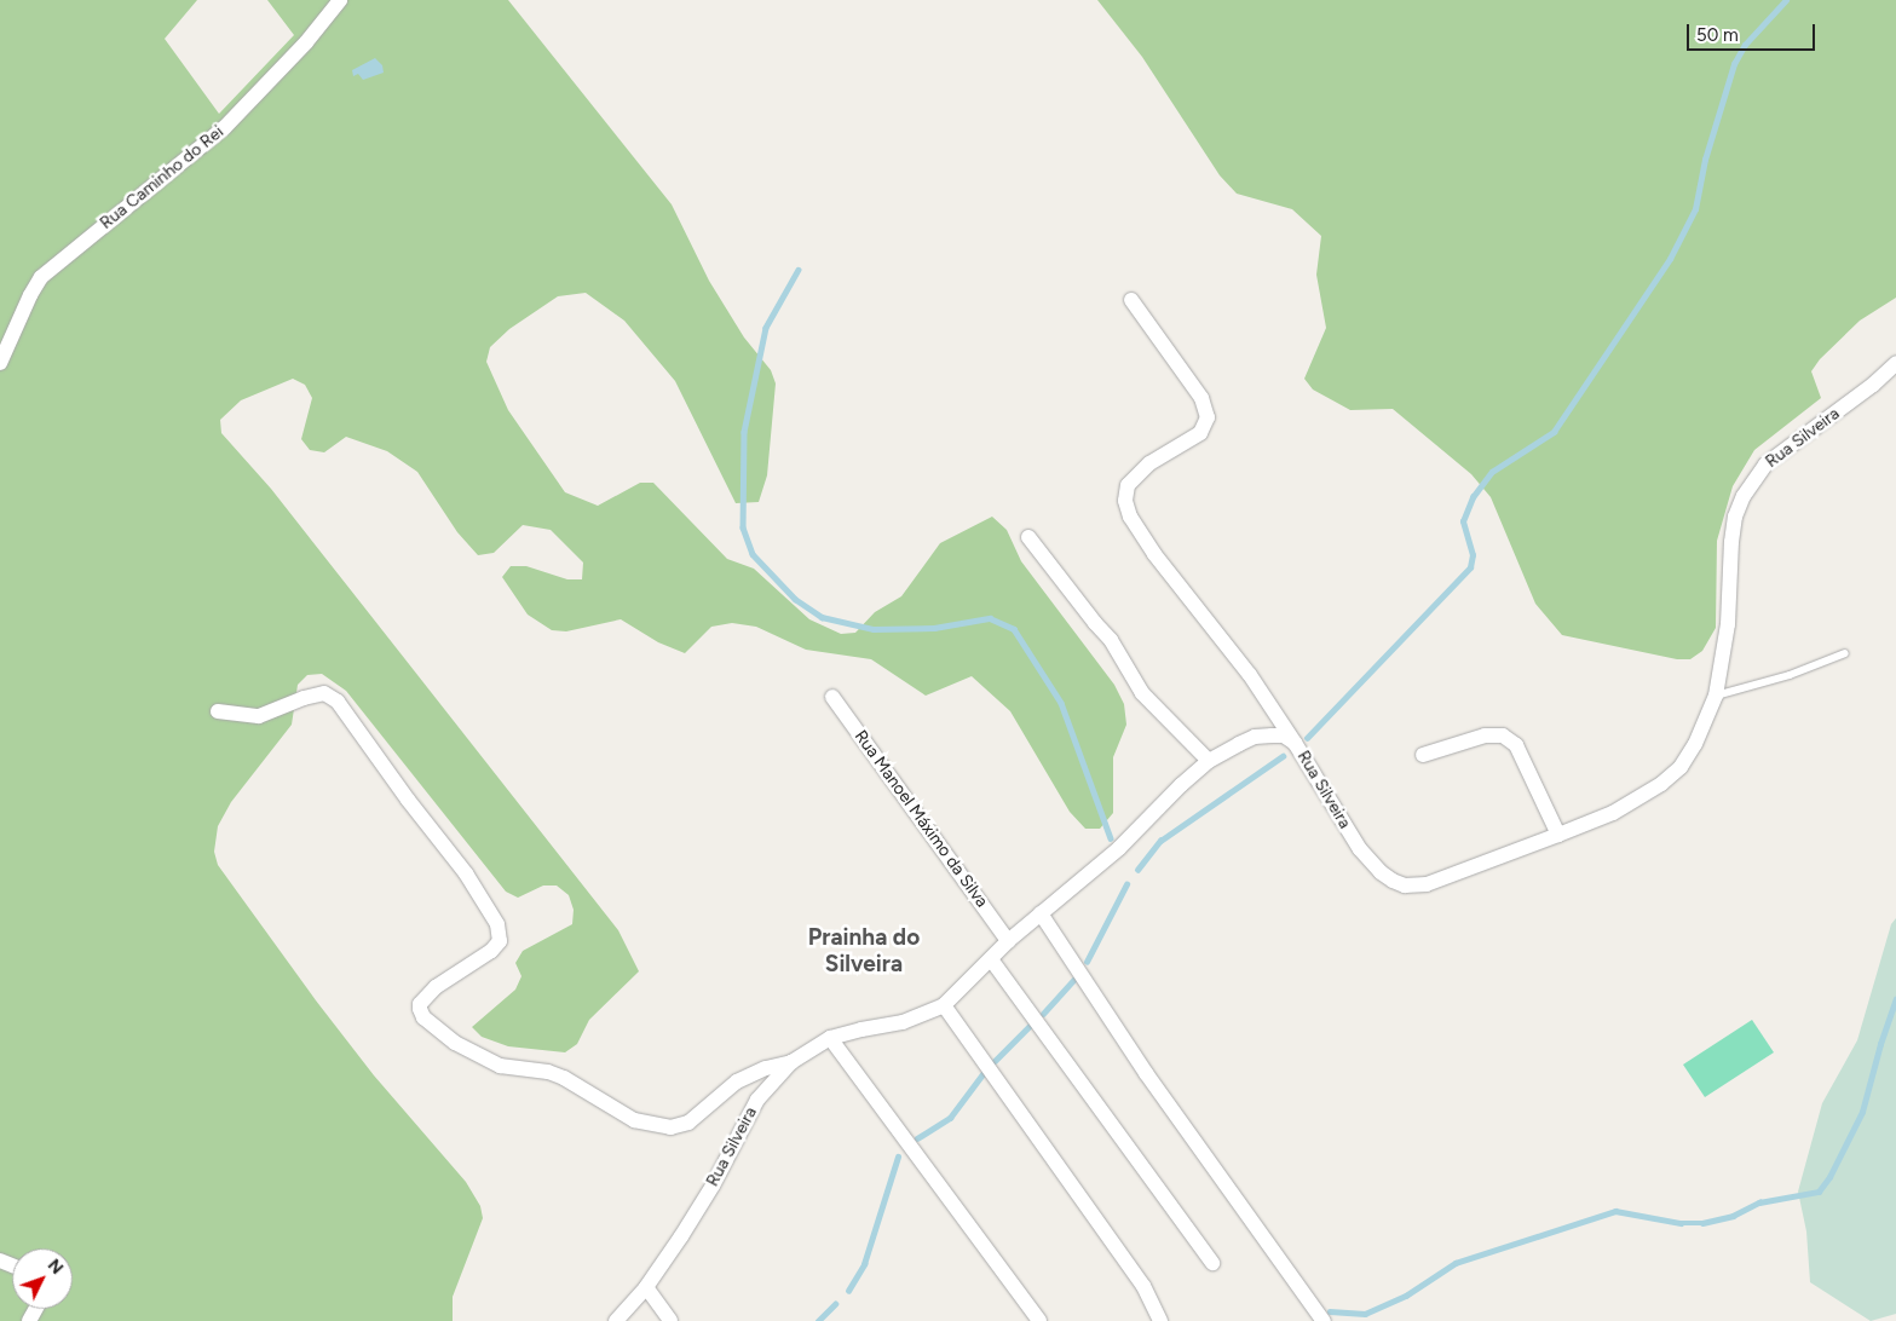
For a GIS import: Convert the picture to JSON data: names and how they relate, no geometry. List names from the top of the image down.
{
  "streets": {
    "street": ["Rua Caminho do Rei", "Rua Silveira", "Rua Manoel Máximo da Silva"]
  },
  "crossings": [
    ["Rua Silveira", "Rua Manoel Máximo da Silva"]
  ],
  "districts": ["Prainha do Silveira"],
  "scale_bar": "50 m",
  "north": "top right"
}
